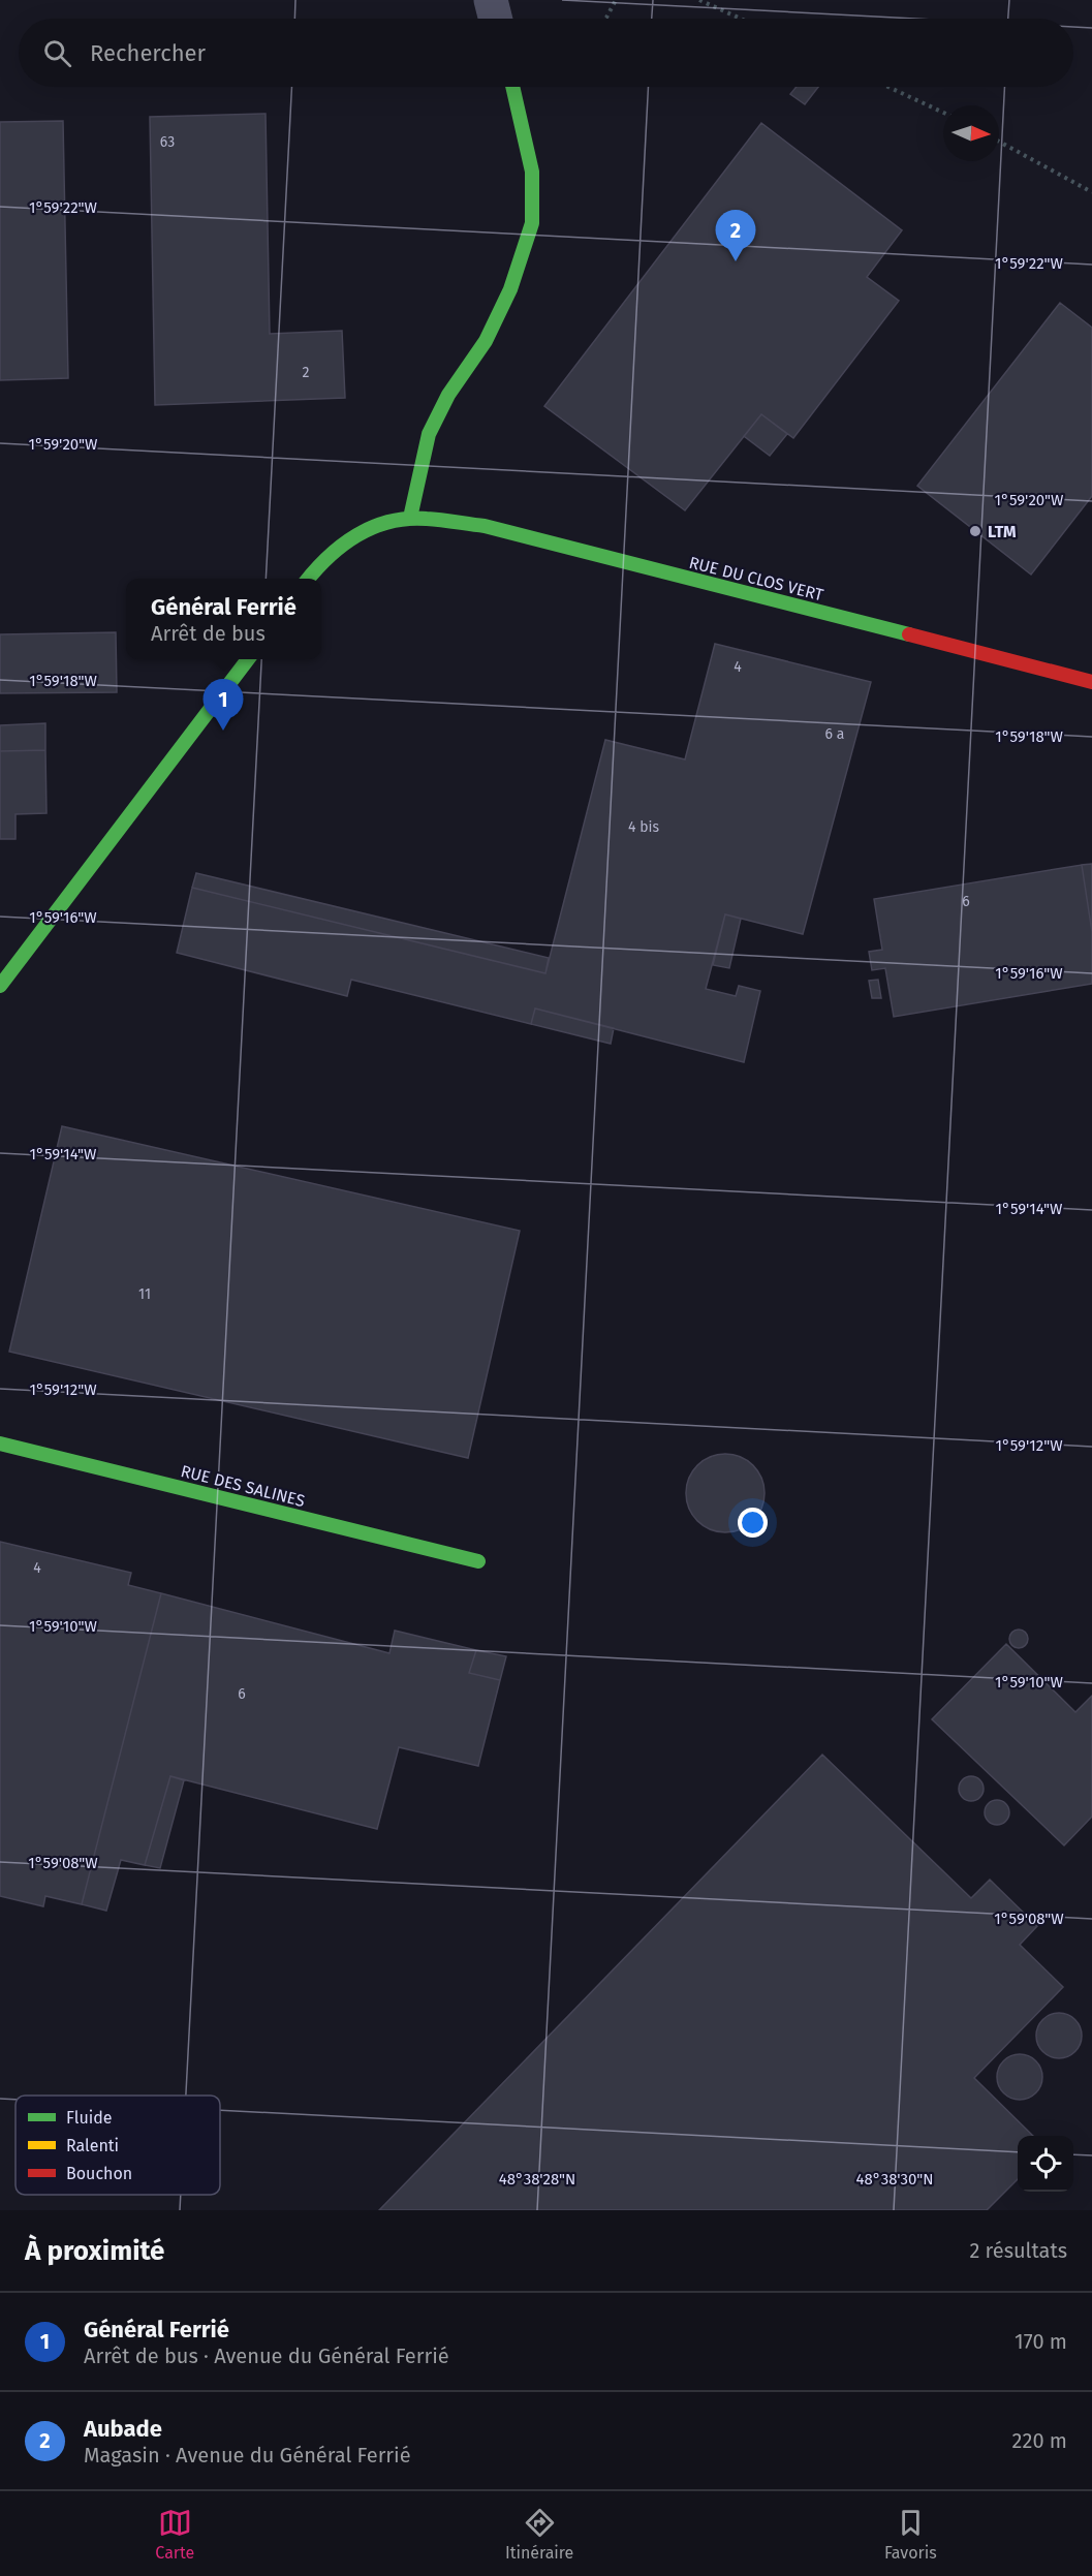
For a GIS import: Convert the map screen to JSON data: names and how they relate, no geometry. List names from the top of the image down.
{
  "streets": {
    "street": ["RUE DU CLOS VERT", "RUE DES SALINES"]
  },
  "places": ["LTM"],
  "house_numbers": [
    "63",
    "2",
    "4",
    "6 a",
    "4 bis",
    "6",
    "11",
    "4",
    "6"
  ],
  "legend": ["Fluide", "Ralenti", "Bouchon"],
  "north": "right",
  "page": {
    "search": "Rechercher",
    "pins": ["2", "1"],
    "popup": ["Général Ferrié", "Arrêt de bus"],
    "heading": ["À proximité", "2 résultats"],
    "list": [
      {
        "mark": "1",
        "name": "Général Ferrié",
        "note": "Arrêt de bus · Avenue du Général Ferrié",
        "value": "170 m"
      },
      {
        "mark": "2",
        "name": "Aubade",
        "note": "Magasin · Avenue du Général Ferrié",
        "value": "220 m"
      }
    ],
    "nav": ["Carte", "Itinéraire", "Favoris"]
  },
  "coordinates": [
    "1°59'22\"W",
    "1°59'20\"W",
    "1°59'18\"W",
    "1°59'16\"W",
    "1°59'14\"W",
    "1°59'12\"W",
    "1°59'10\"W",
    "1°59'08\"W",
    "48°38'28\"N",
    "48°38'30\"N"
  ]
}
